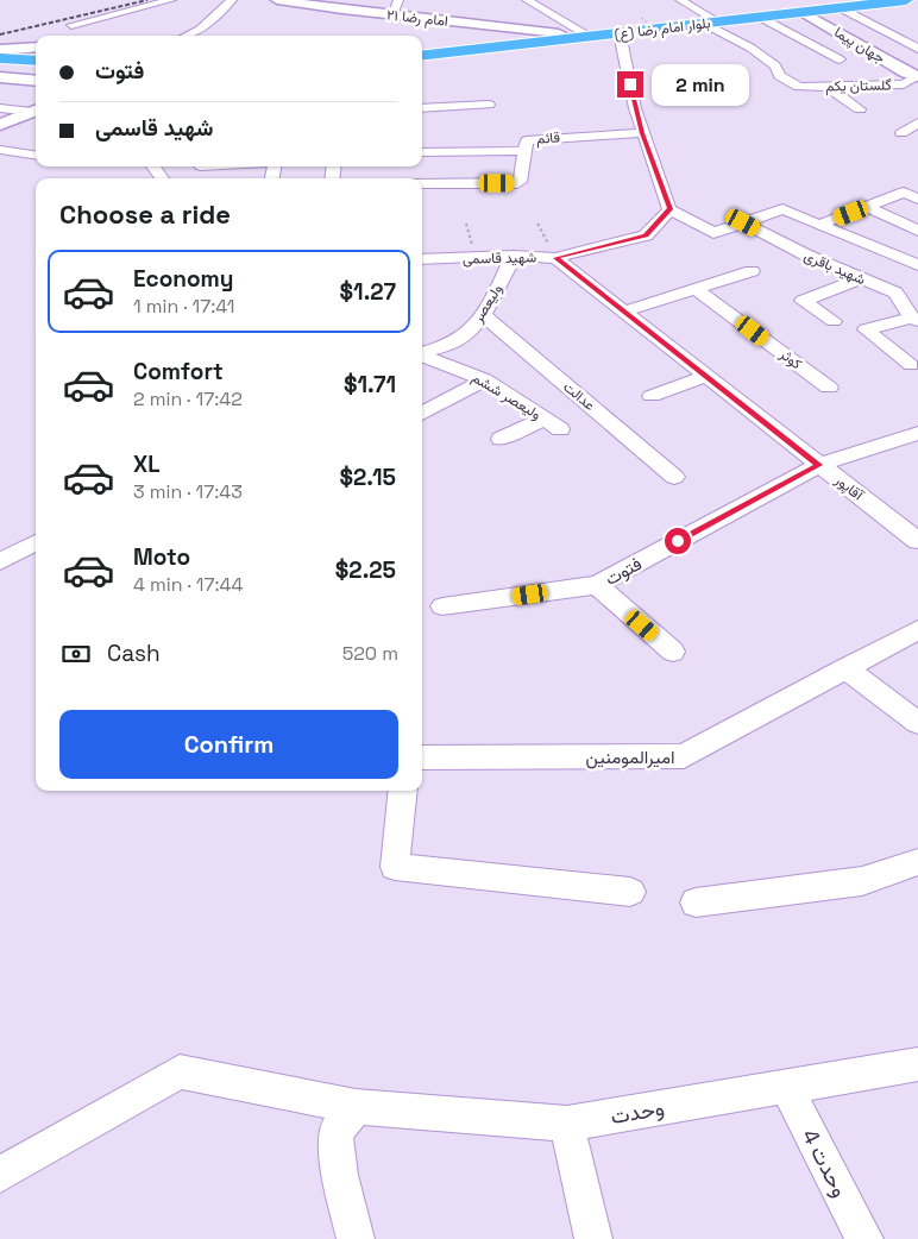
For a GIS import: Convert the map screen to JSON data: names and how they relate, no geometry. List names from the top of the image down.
{
  "streets": {
    "highway": ["بلوار امام رضا (ع)"],
    "street": [
      "امام رضا ۲۱",
      "جهان پیما",
      "گلستان یکم",
      "قائم",
      "شهید قاسمی",
      "شهید باقری",
      "ولیعصر",
      "کوثر",
      "ولیعصر ششم",
      "عدالت",
      "آقاپور",
      "فتوت",
      "اميرالمومنين",
      "وحدت",
      "وحدت 4"
    ]
  },
  "crossings": [
    ["امام رضا ۲۱", "بلوار امام رضا (ع)"],
    ["بلوار امام رضا (ع)", "جهان پیما"],
    ["بلوار امام رضا (ع)", "گلستان یکم"],
    ["جهان پیما", "گلستان یکم"],
    ["شهید قاسمی", "ولیعصر"],
    ["شهید قاسمی", "آقاپور"],
    ["ولیعصر", "عدالت"],
    ["آقاپور", "فتوت"],
    ["وحدت", "وحدت 4"]
  ],
  "page": {
    "banner": ["فتوت", "شهید قاسمی"],
    "bubble": "2 min",
    "heading": "Choose a ride",
    "list": [
      {
        "name": "Economy",
        "note": "1 min · 17:41",
        "value": "$1.27"
      },
      {
        "name": "Comfort",
        "note": "2 min · 17:42",
        "value": "$1.71"
      },
      {
        "name": "XL",
        "note": "3 min · 17:43",
        "value": "$2.15"
      },
      {
        "name": "Moto",
        "note": "4 min · 17:44",
        "value": "$2.25"
      }
    ],
    "pay": ["Cash", "520 m"],
    "buttons": "Confirm"
  }
}
